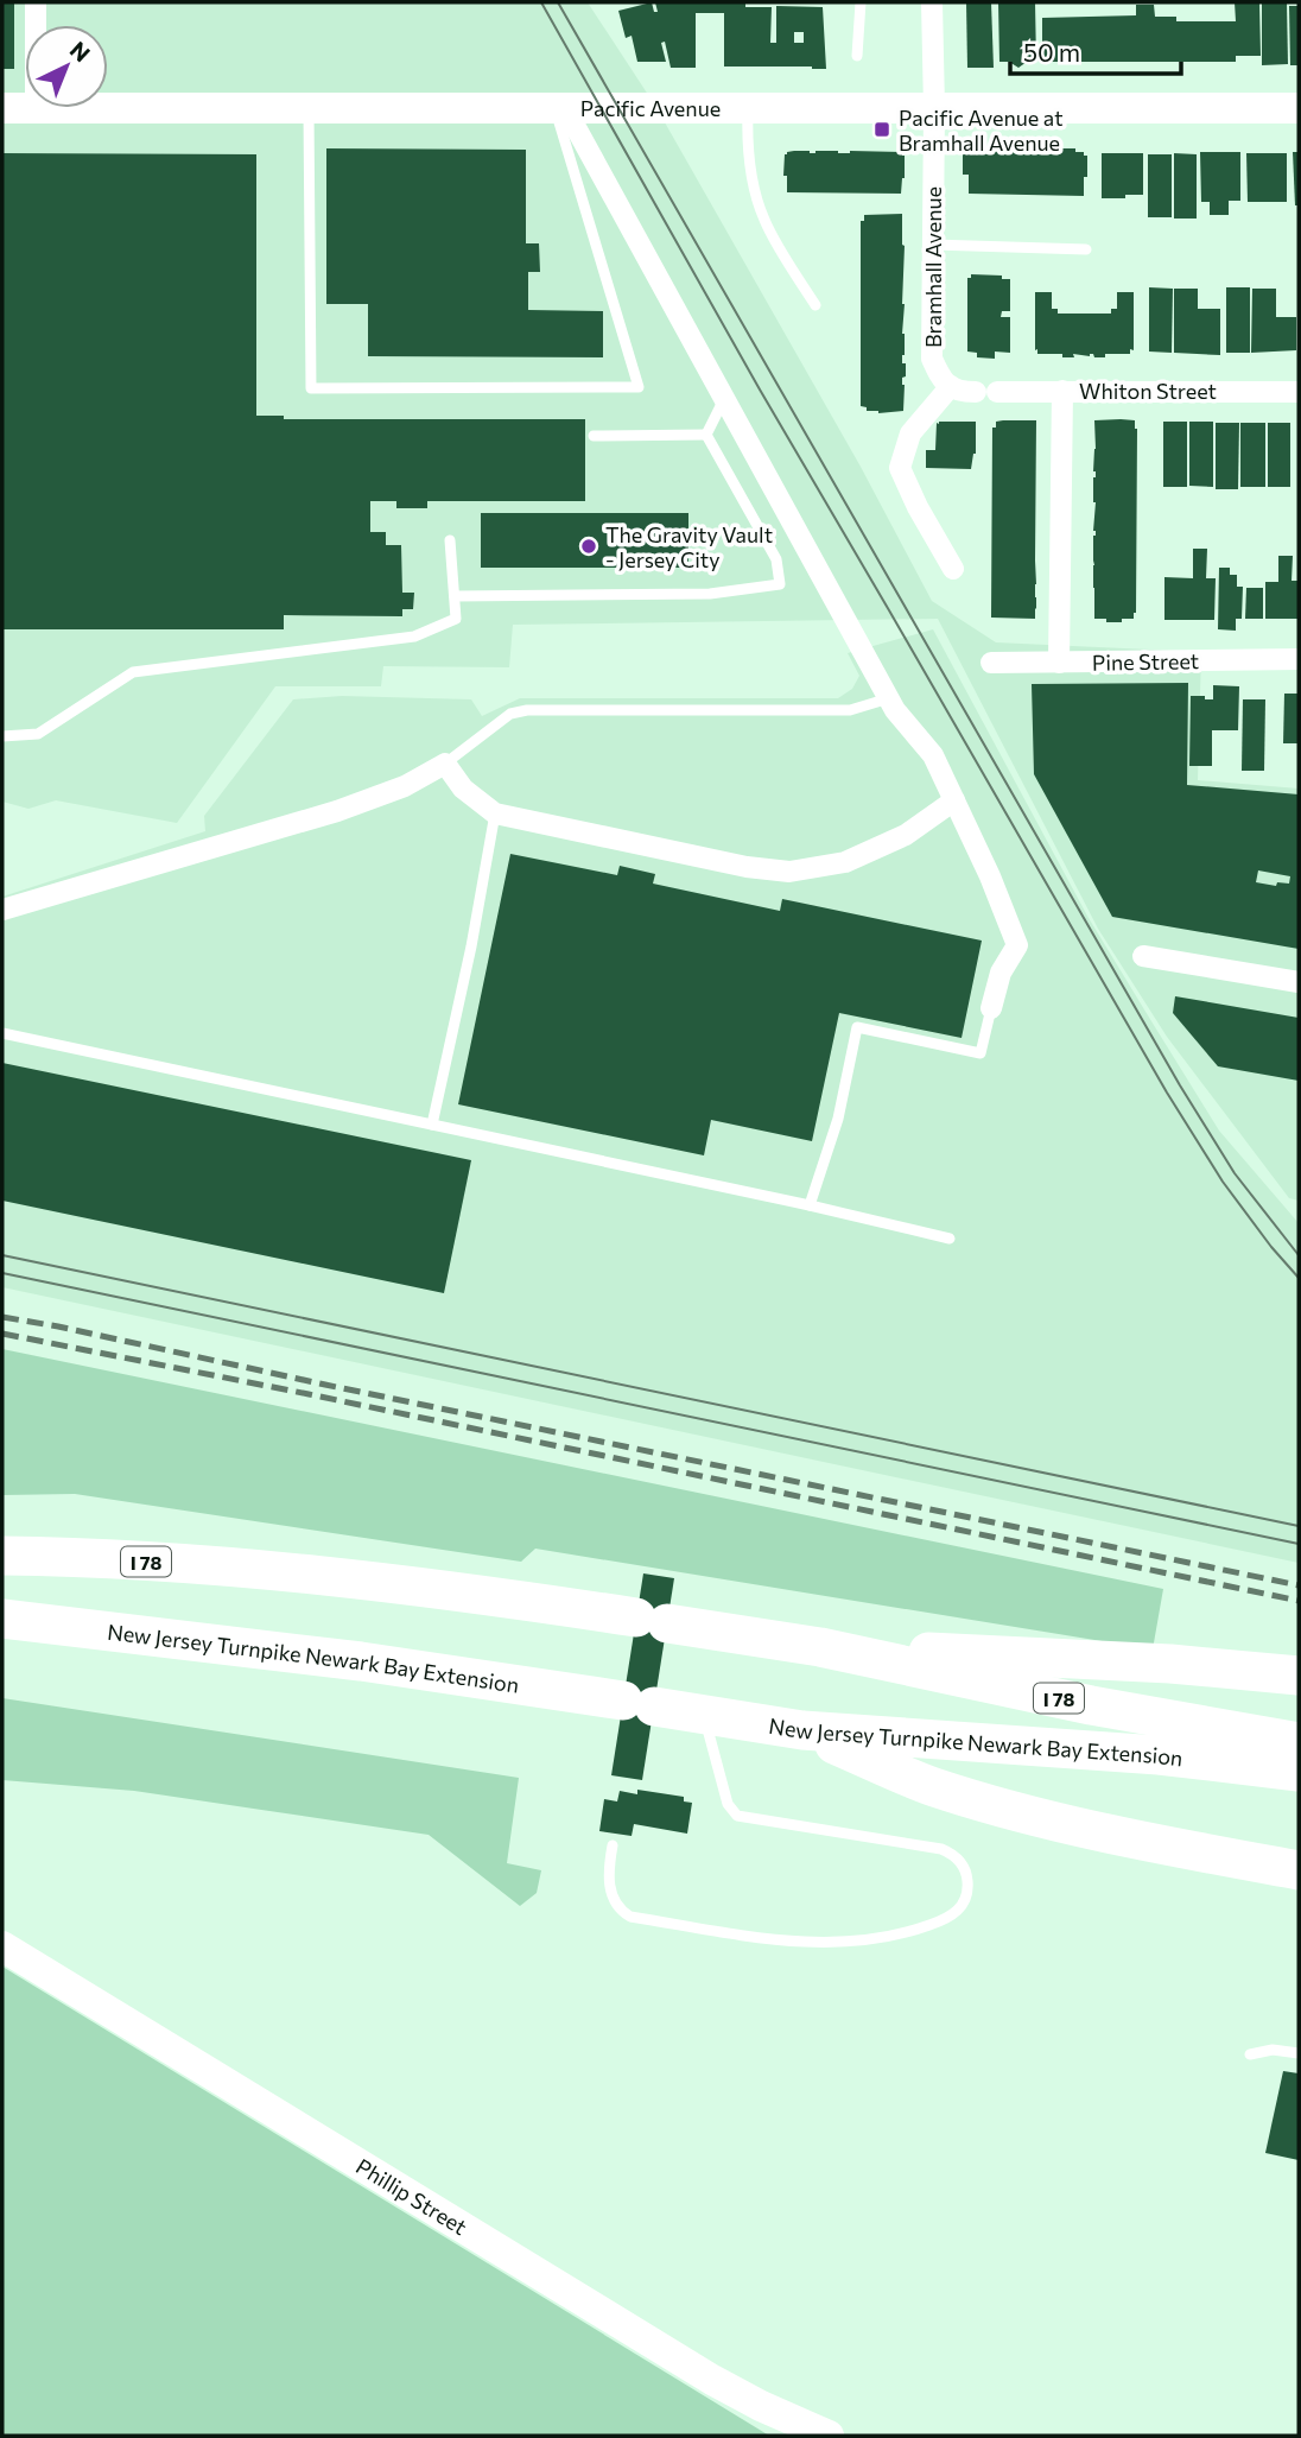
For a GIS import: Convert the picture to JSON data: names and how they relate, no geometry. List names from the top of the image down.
{
  "streets": {
    "highway": ["I 78", "New Jersey Turnpike Newark Bay Extension"],
    "street": [
      "Pacific Avenue",
      "Bramhall Avenue",
      "Whiton Street",
      "Pine Street",
      "Phillip Street"
    ]
  },
  "crossings": [
    ["Pacific Avenue", "Bramhall Avenue"],
    ["Bramhall Avenue", "Whiton Street"]
  ],
  "places": {
    "transit": ["Pacific Avenue at Bramhall Avenue"],
    "other": ["The Gravity Vault - Jersey City"]
  },
  "scale_bar": "50 m",
  "north": "top right"
}
